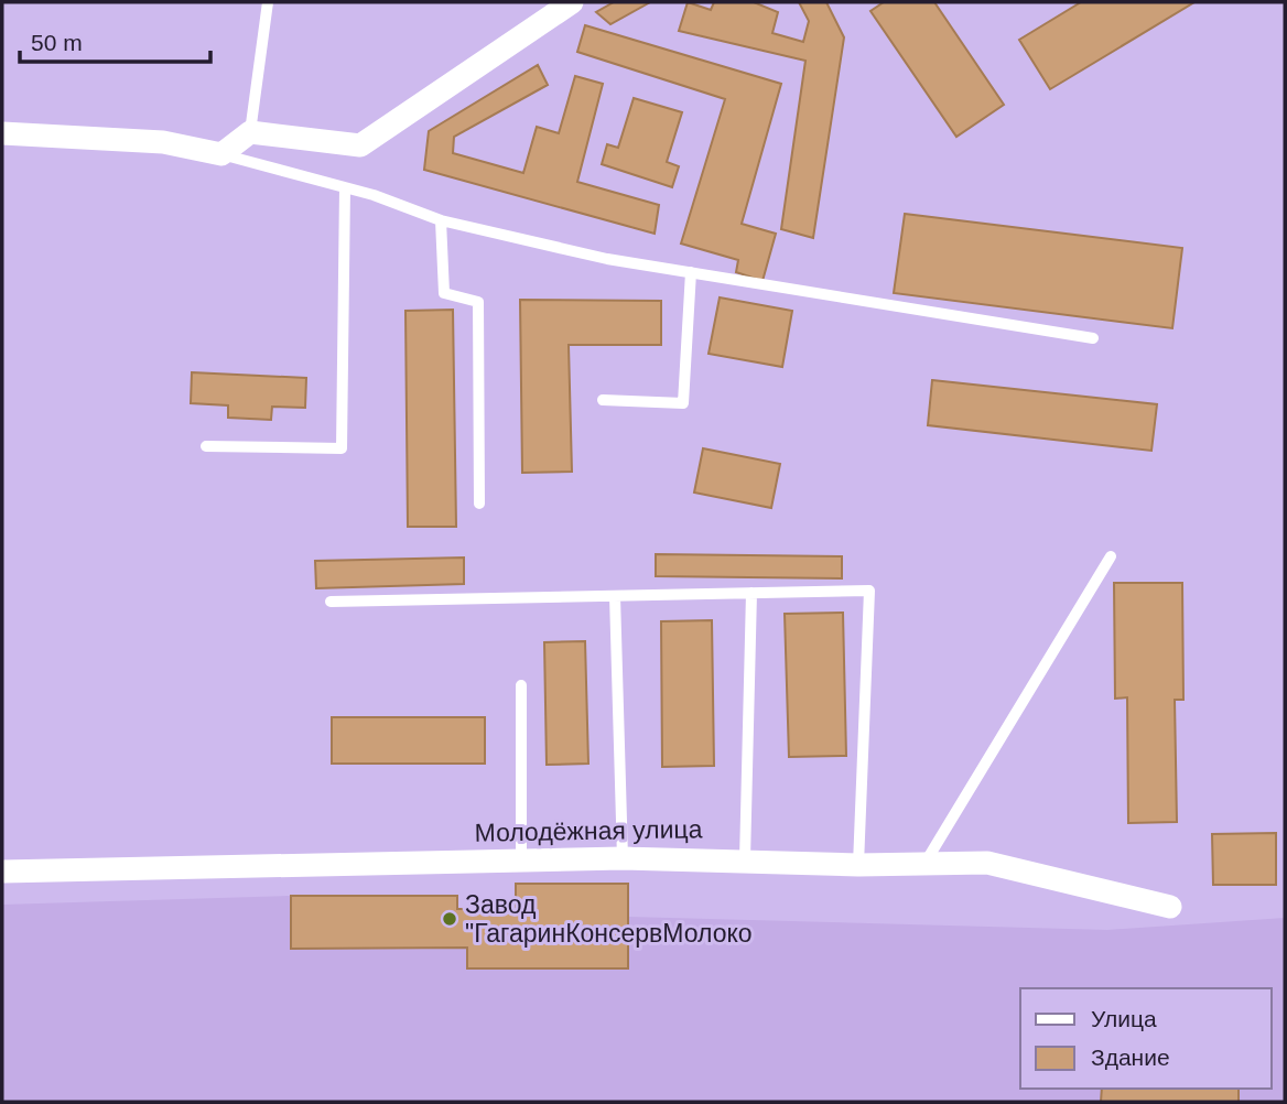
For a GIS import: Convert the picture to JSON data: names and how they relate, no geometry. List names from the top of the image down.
{
  "streets": {
    "street": ["Молодёжная улица"]
  },
  "places": ["Завод \"ГагаринКонсервМолоко"],
  "legend": ["Улица", "Здание"],
  "scale_bar": "50 m"
}
